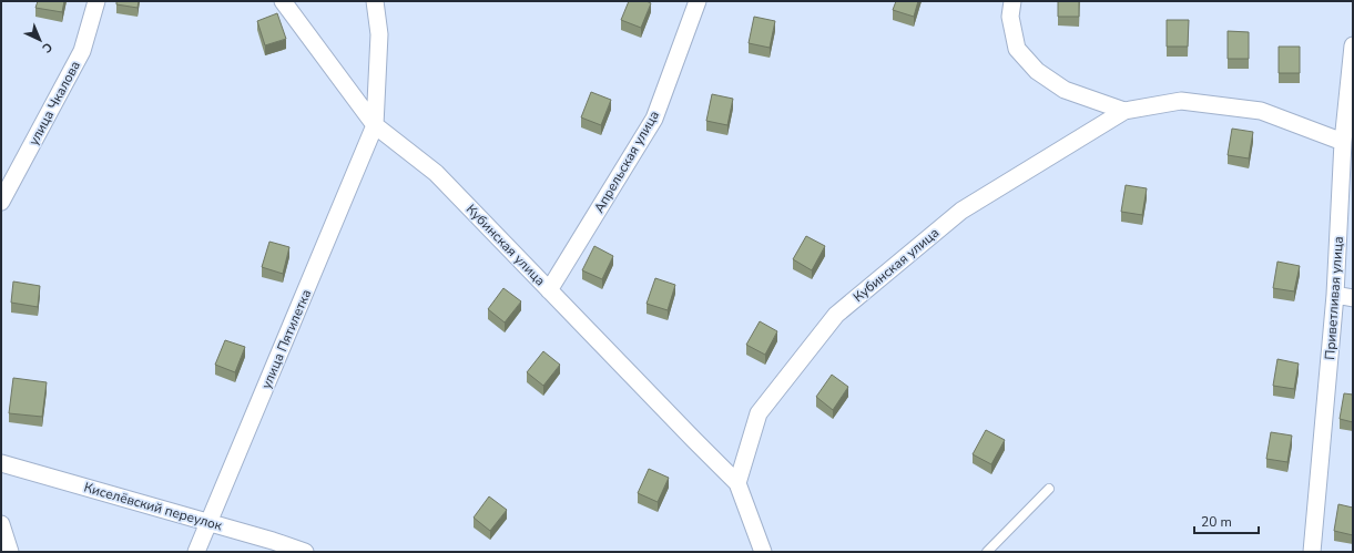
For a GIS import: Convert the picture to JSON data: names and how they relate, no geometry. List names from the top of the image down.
{
  "streets": {
    "street": [
      "улица Чкалова",
      "Апрельская улица",
      "Кубинская улица",
      "Приветливая улица",
      "улица Пятилетка",
      "Киселёвский переулок"
    ]
  },
  "crossings": [
    ["Апрельская улица", "Кубинская улица"],
    ["Кубинская улица", "улица Пятилетка"],
    ["улица Пятилетка", "Киселёвский переулок"]
  ],
  "scale_bar": "20 m",
  "north": "bottom right"
}
